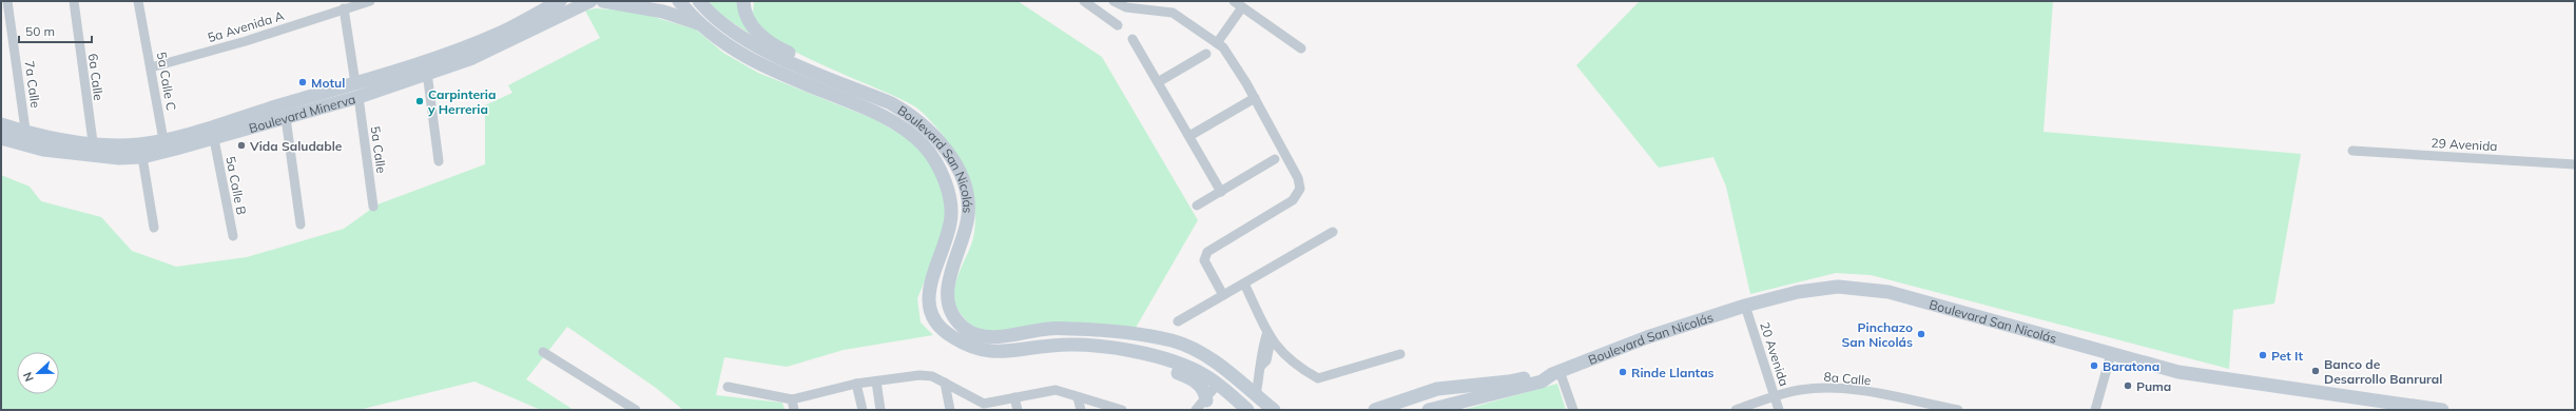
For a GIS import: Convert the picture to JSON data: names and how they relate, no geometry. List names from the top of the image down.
{
  "streets": {
    "main road": ["Boulevard Minerva", "Boulevard San Nicolás"],
    "street": [
      "5a Avenida A",
      "6a Calle",
      "5a Calle C",
      "7a Calle",
      "29 Avenida",
      "5a Calle",
      "5a Calle B",
      "20 Avenida",
      "8a Calle"
    ]
  },
  "crossings": [
    ["5a Avenida A", "5a Calle C"],
    ["5a Avenida A", "5a Calle"],
    ["6a Calle", "Boulevard Minerva"],
    ["5a Calle C", "Boulevard Minerva"],
    ["7a Calle", "Boulevard Minerva"],
    ["Boulevard Minerva", "5a Calle"],
    ["Boulevard Minerva", "5a Calle B"],
    ["Boulevard San Nicolás", "20 Avenida"],
    ["20 Avenida", "8a Calle"]
  ],
  "places": [
    "Motul",
    "Carpinteria y Herreria",
    "Vida Saludable",
    "Pinchazo San Nicolás",
    "Pet It",
    "Baratona",
    "Banco de Desarrollo Banrural",
    "Rinde Llantas",
    "Puma"
  ],
  "scale_bar": "50 m",
  "north": "left"
}
